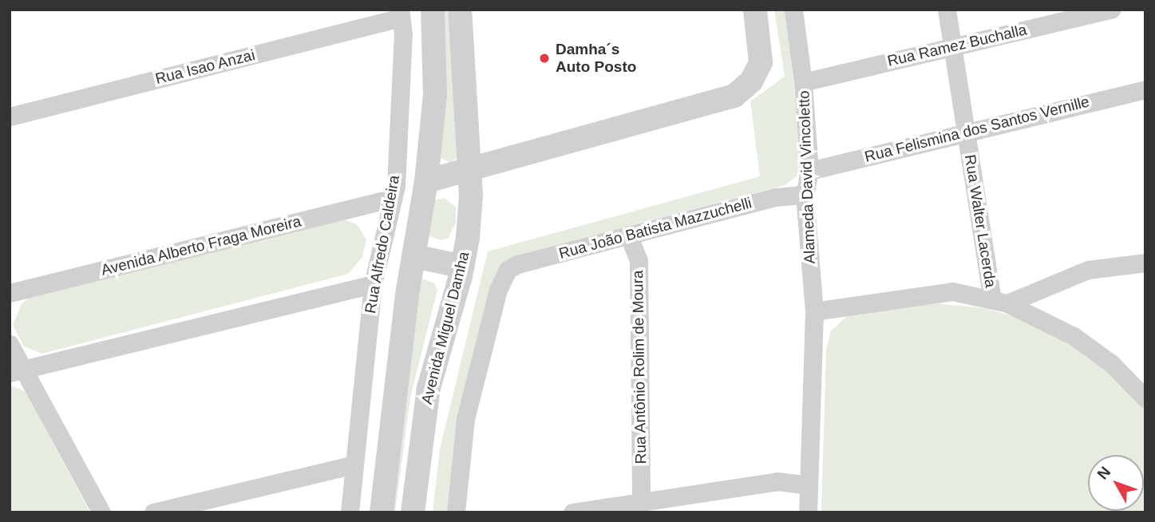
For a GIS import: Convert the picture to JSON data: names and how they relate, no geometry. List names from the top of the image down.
{
  "streets": {
    "street": [
      "Rua Ramez Buchalla",
      "Rua Isao Anzai",
      "Rua Felismina dos Santos Vernille",
      "Alameda David Vincoletto",
      "Rua Walter Lacerda",
      "Rua João Batista Mazzuchelli",
      "Rua Alfredo Caldeira",
      "Avenida Alberto Fraga Moreira",
      "Avenida Miguel Damha",
      "Rua Antônio Rolim de Moura"
    ]
  },
  "crossings": [
    ["Rua Ramez Buchalla", "Alameda David Vincoletto"],
    ["Rua Ramez Buchalla", "Rua Walter Lacerda"],
    ["Rua Isao Anzai", "Rua Alfredo Caldeira"],
    ["Rua Felismina dos Santos Vernille", "Alameda David Vincoletto"],
    ["Rua Felismina dos Santos Vernille", "Rua Walter Lacerda"],
    ["Alameda David Vincoletto", "Rua João Batista Mazzuchelli"],
    ["Rua João Batista Mazzuchelli", "Rua Antônio Rolim de Moura"],
    ["Rua Alfredo Caldeira", "Avenida Alberto Fraga Moreira"]
  ],
  "places": ["Damha´s Auto Posto"],
  "north": "top left"
}
